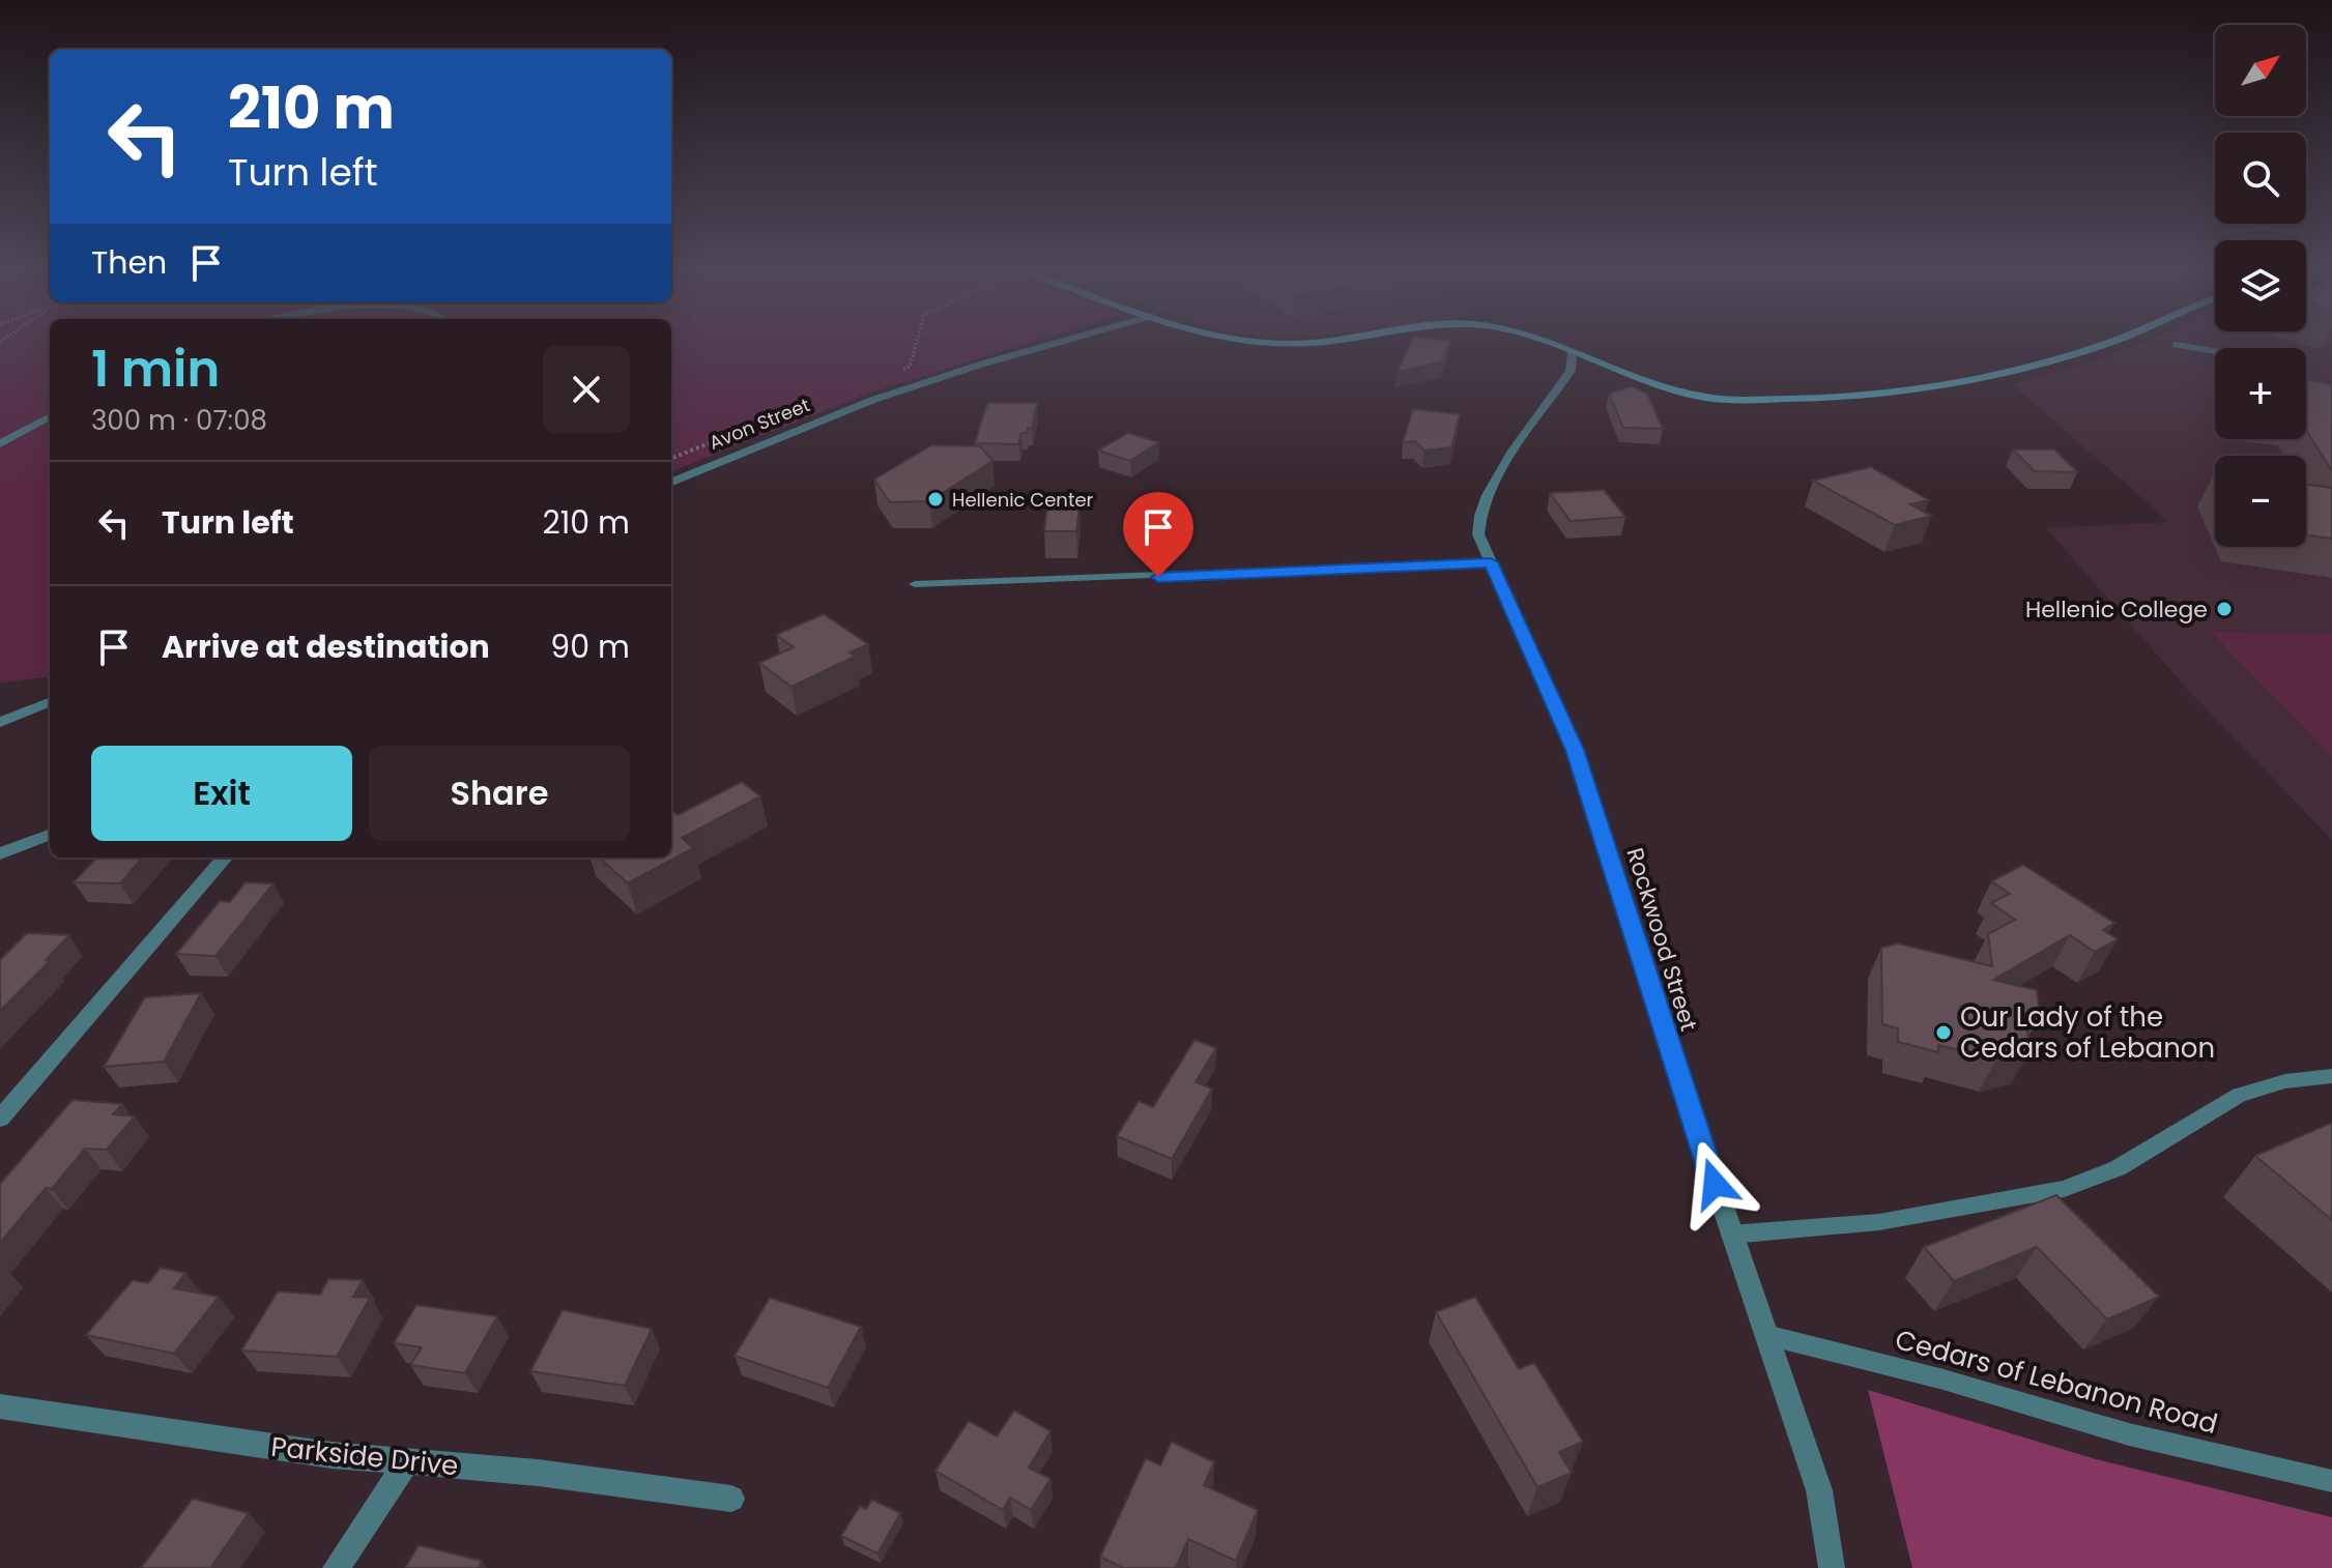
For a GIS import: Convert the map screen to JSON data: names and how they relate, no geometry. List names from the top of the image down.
{
  "streets": {
    "street": ["Avon Street", "Rockwood Street", "Parkside Drive"],
    "lane": ["Cedars of Lebanon Road"]
  },
  "crossings": [
    ["Rockwood Street", "Cedars of Lebanon Road"]
  ],
  "places": ["Hellenic Center", "Hellenic College", "Our Lady of the Cedars of Lebanon"],
  "north": "top right",
  "page": {
    "map_buttons": ["+", "−"],
    "turn": ["210 m", "Turn left"],
    "then": "Then",
    "heading": ["1 min", "300 m · 07:08"],
    "list": [
      {
        "name": "Turn left",
        "value": "210 m"
      },
      {
        "name": "Arrive at destination",
        "value": "90 m"
      }
    ],
    "buttons": ["Exit", "Share"]
  }
}
